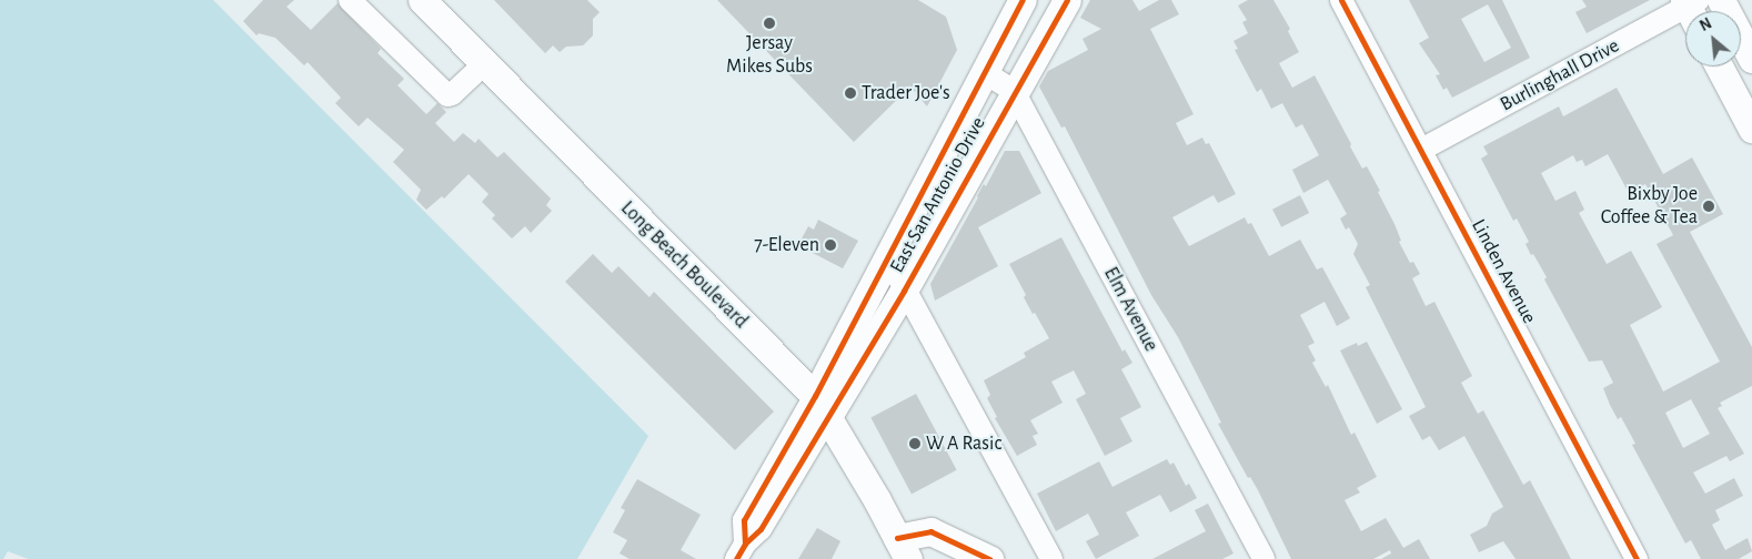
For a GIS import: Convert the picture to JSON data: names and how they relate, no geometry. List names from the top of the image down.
{
  "streets": {
    "main road": ["East San Antonio Drive", "Long Beach Boulevard"],
    "street": ["Burlinghall Drive", "Linden Avenue", "Elm Avenue"]
  },
  "crossings": [
    ["Burlinghall Drive", "Linden Avenue"],
    ["East San Antonio Drive", "Long Beach Boulevard"],
    ["East San Antonio Drive", "Elm Avenue"]
  ],
  "places": [
    "Jersay Mikes Subs",
    "Trader Joe's",
    "Bixby Joe Coffee & Tea",
    "7-Eleven",
    "W A Rasic"
  ],
  "north": "top left"
}
